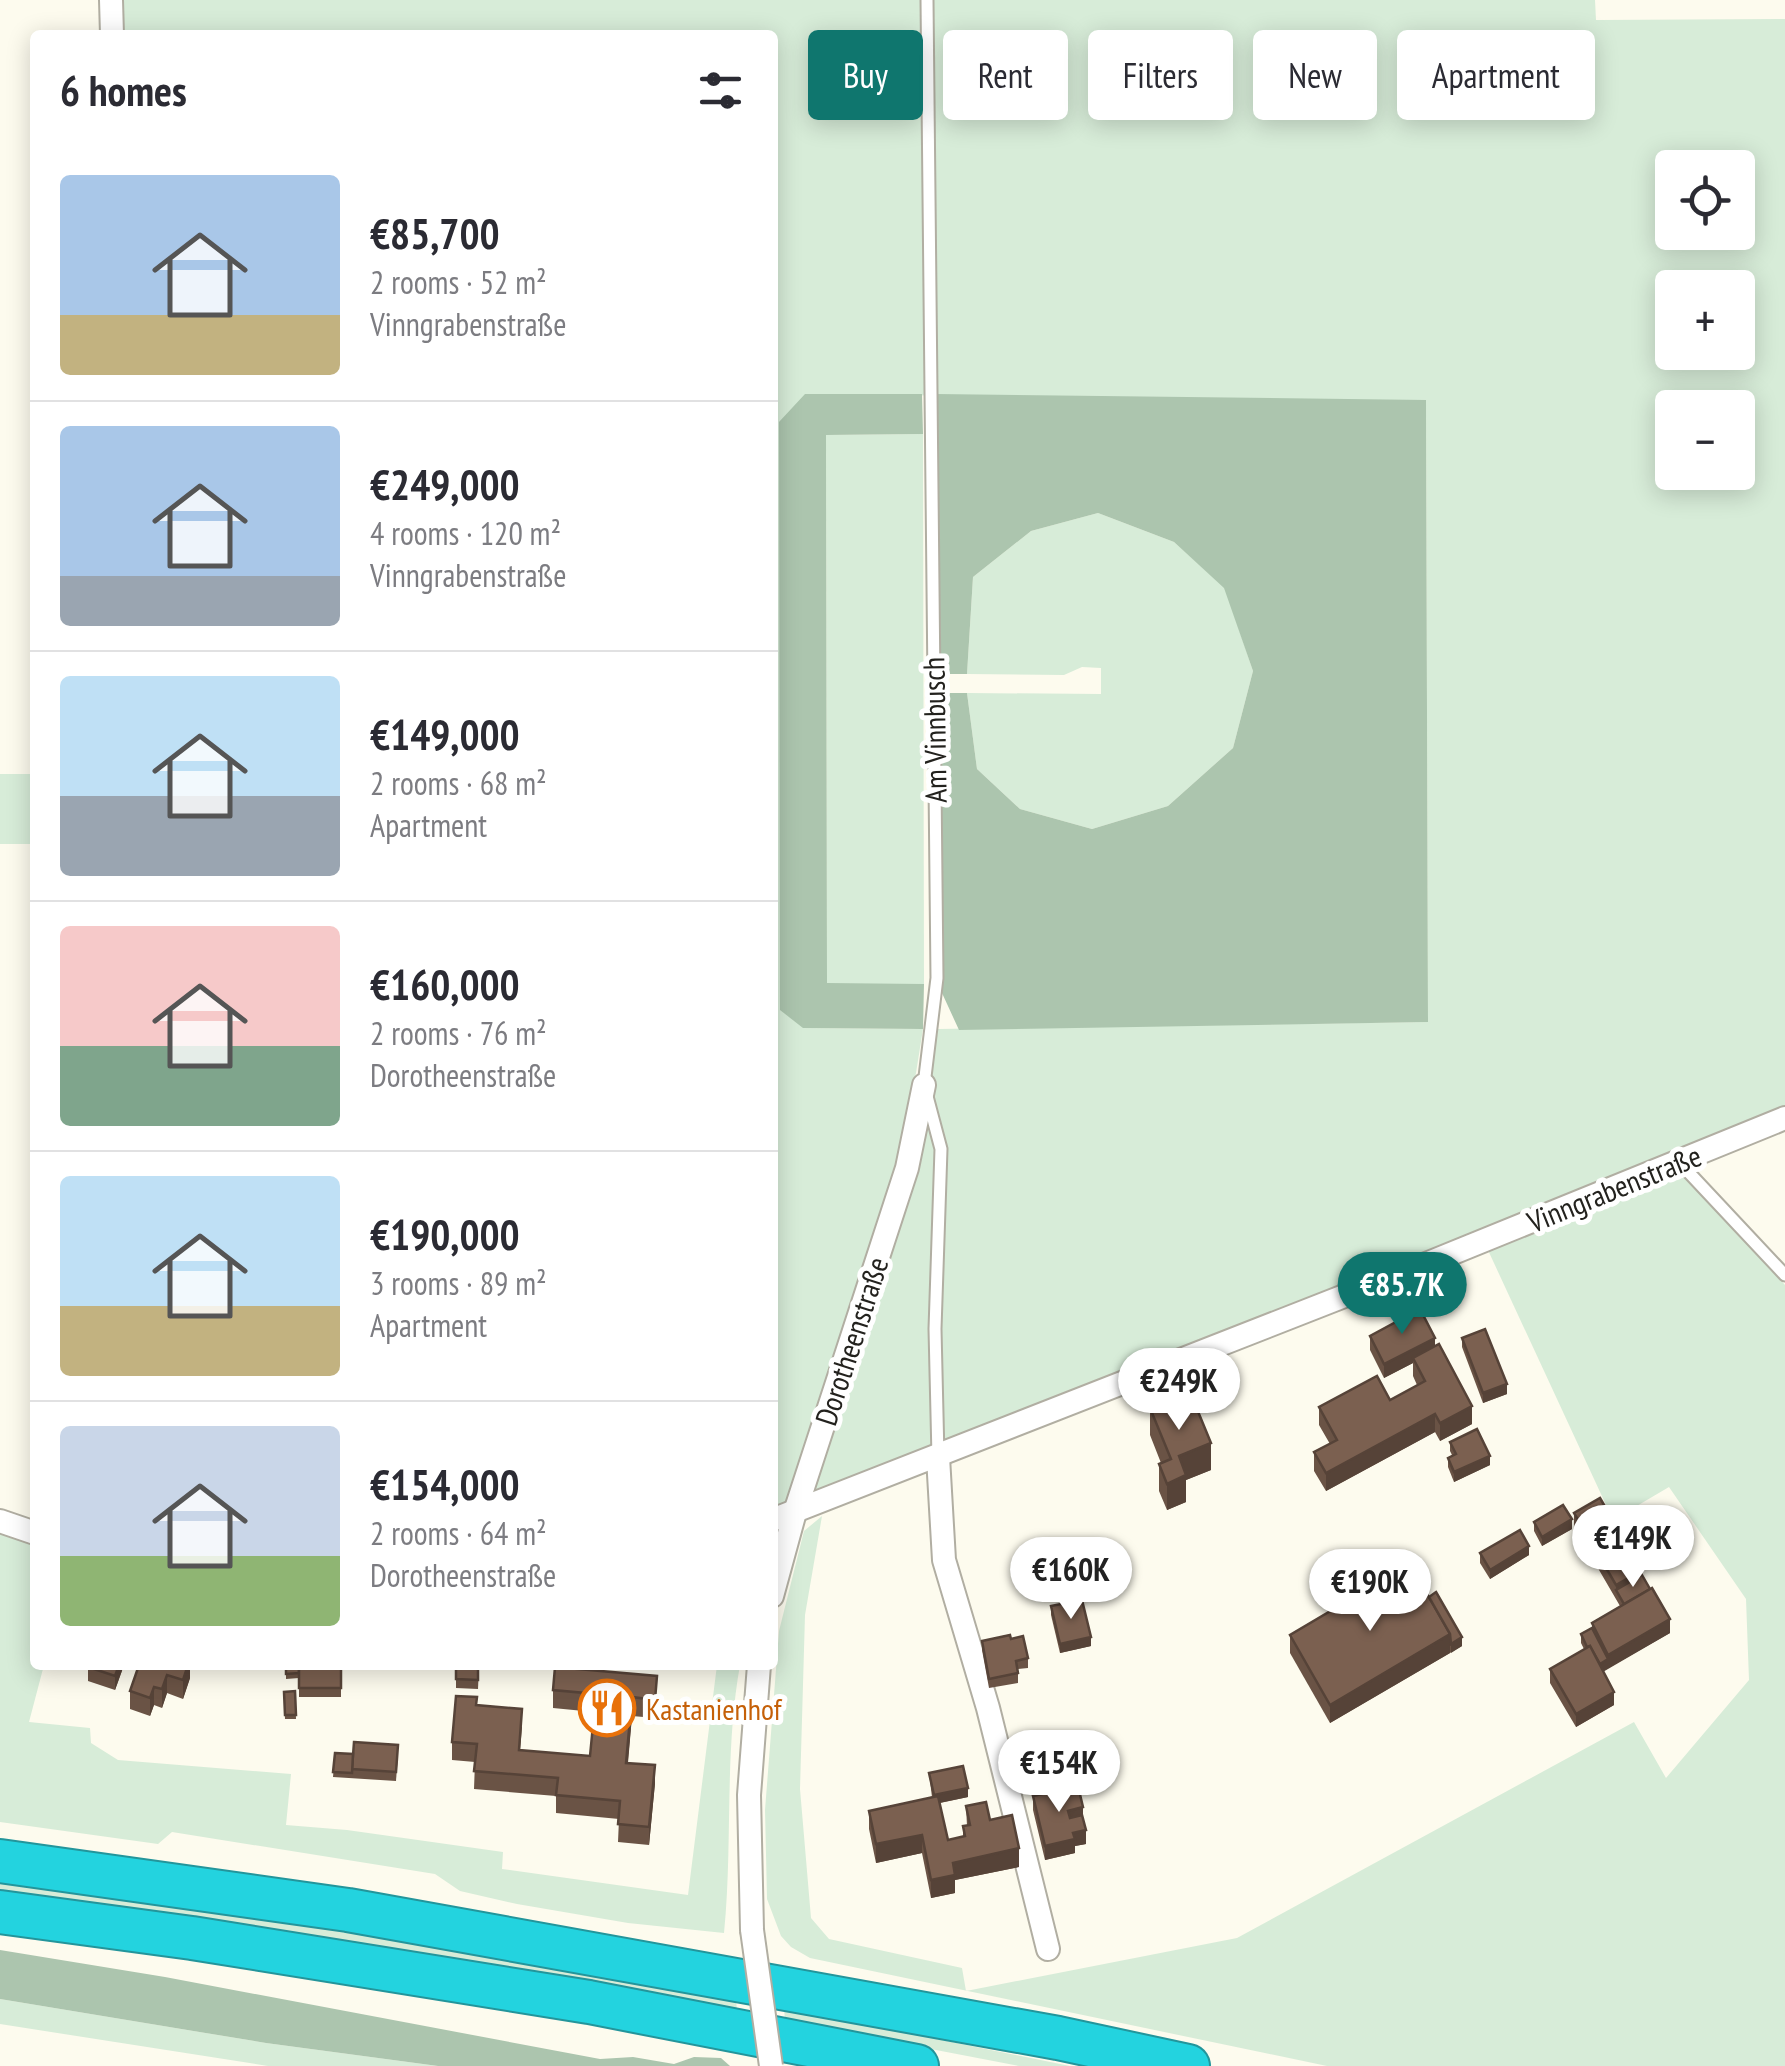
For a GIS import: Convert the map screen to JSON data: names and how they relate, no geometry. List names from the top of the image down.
{
  "streets": {
    "street": ["Vinngrabenstraße", "Dorotheenstraße"],
    "lane": ["Am Vinnbusch"]
  },
  "crossings": [
    ["Am Vinnbusch", "Vinngrabenstraße"],
    ["Am Vinnbusch", "Dorotheenstraße"],
    ["Vinngrabenstraße", "Dorotheenstraße"]
  ],
  "places": {
    "restaurant": ["Kastanienhof"]
  },
  "page": {
    "chip": [
      "Buy",
      "Rent",
      "Filters",
      "New",
      "Apartment"
    ],
    "heading": "6 homes",
    "map_buttons": ["+", "−"],
    "list": [
      {
        "name": "€85,700",
        "note": "2 rooms · 52 m² · Vinngrabenstraße"
      },
      {
        "name": "€249,000",
        "note": "4 rooms · 120 m² · Vinngrabenstraße"
      },
      {
        "name": "€149,000",
        "note": "2 rooms · 68 m² · Apartment"
      },
      {
        "name": "€160,000",
        "note": "2 rooms · 76 m² · Dorotheenstraße"
      },
      {
        "name": "€190,000",
        "note": "3 rooms · 89 m² · Apartment"
      },
      {
        "name": "€154,000",
        "note": "2 rooms · 64 m² · Dorotheenstraße"
      }
    ],
    "price": [
      "€85.7K",
      "€249K",
      "€149K",
      "€160K",
      "€190K",
      "€154K"
    ]
  }
}
